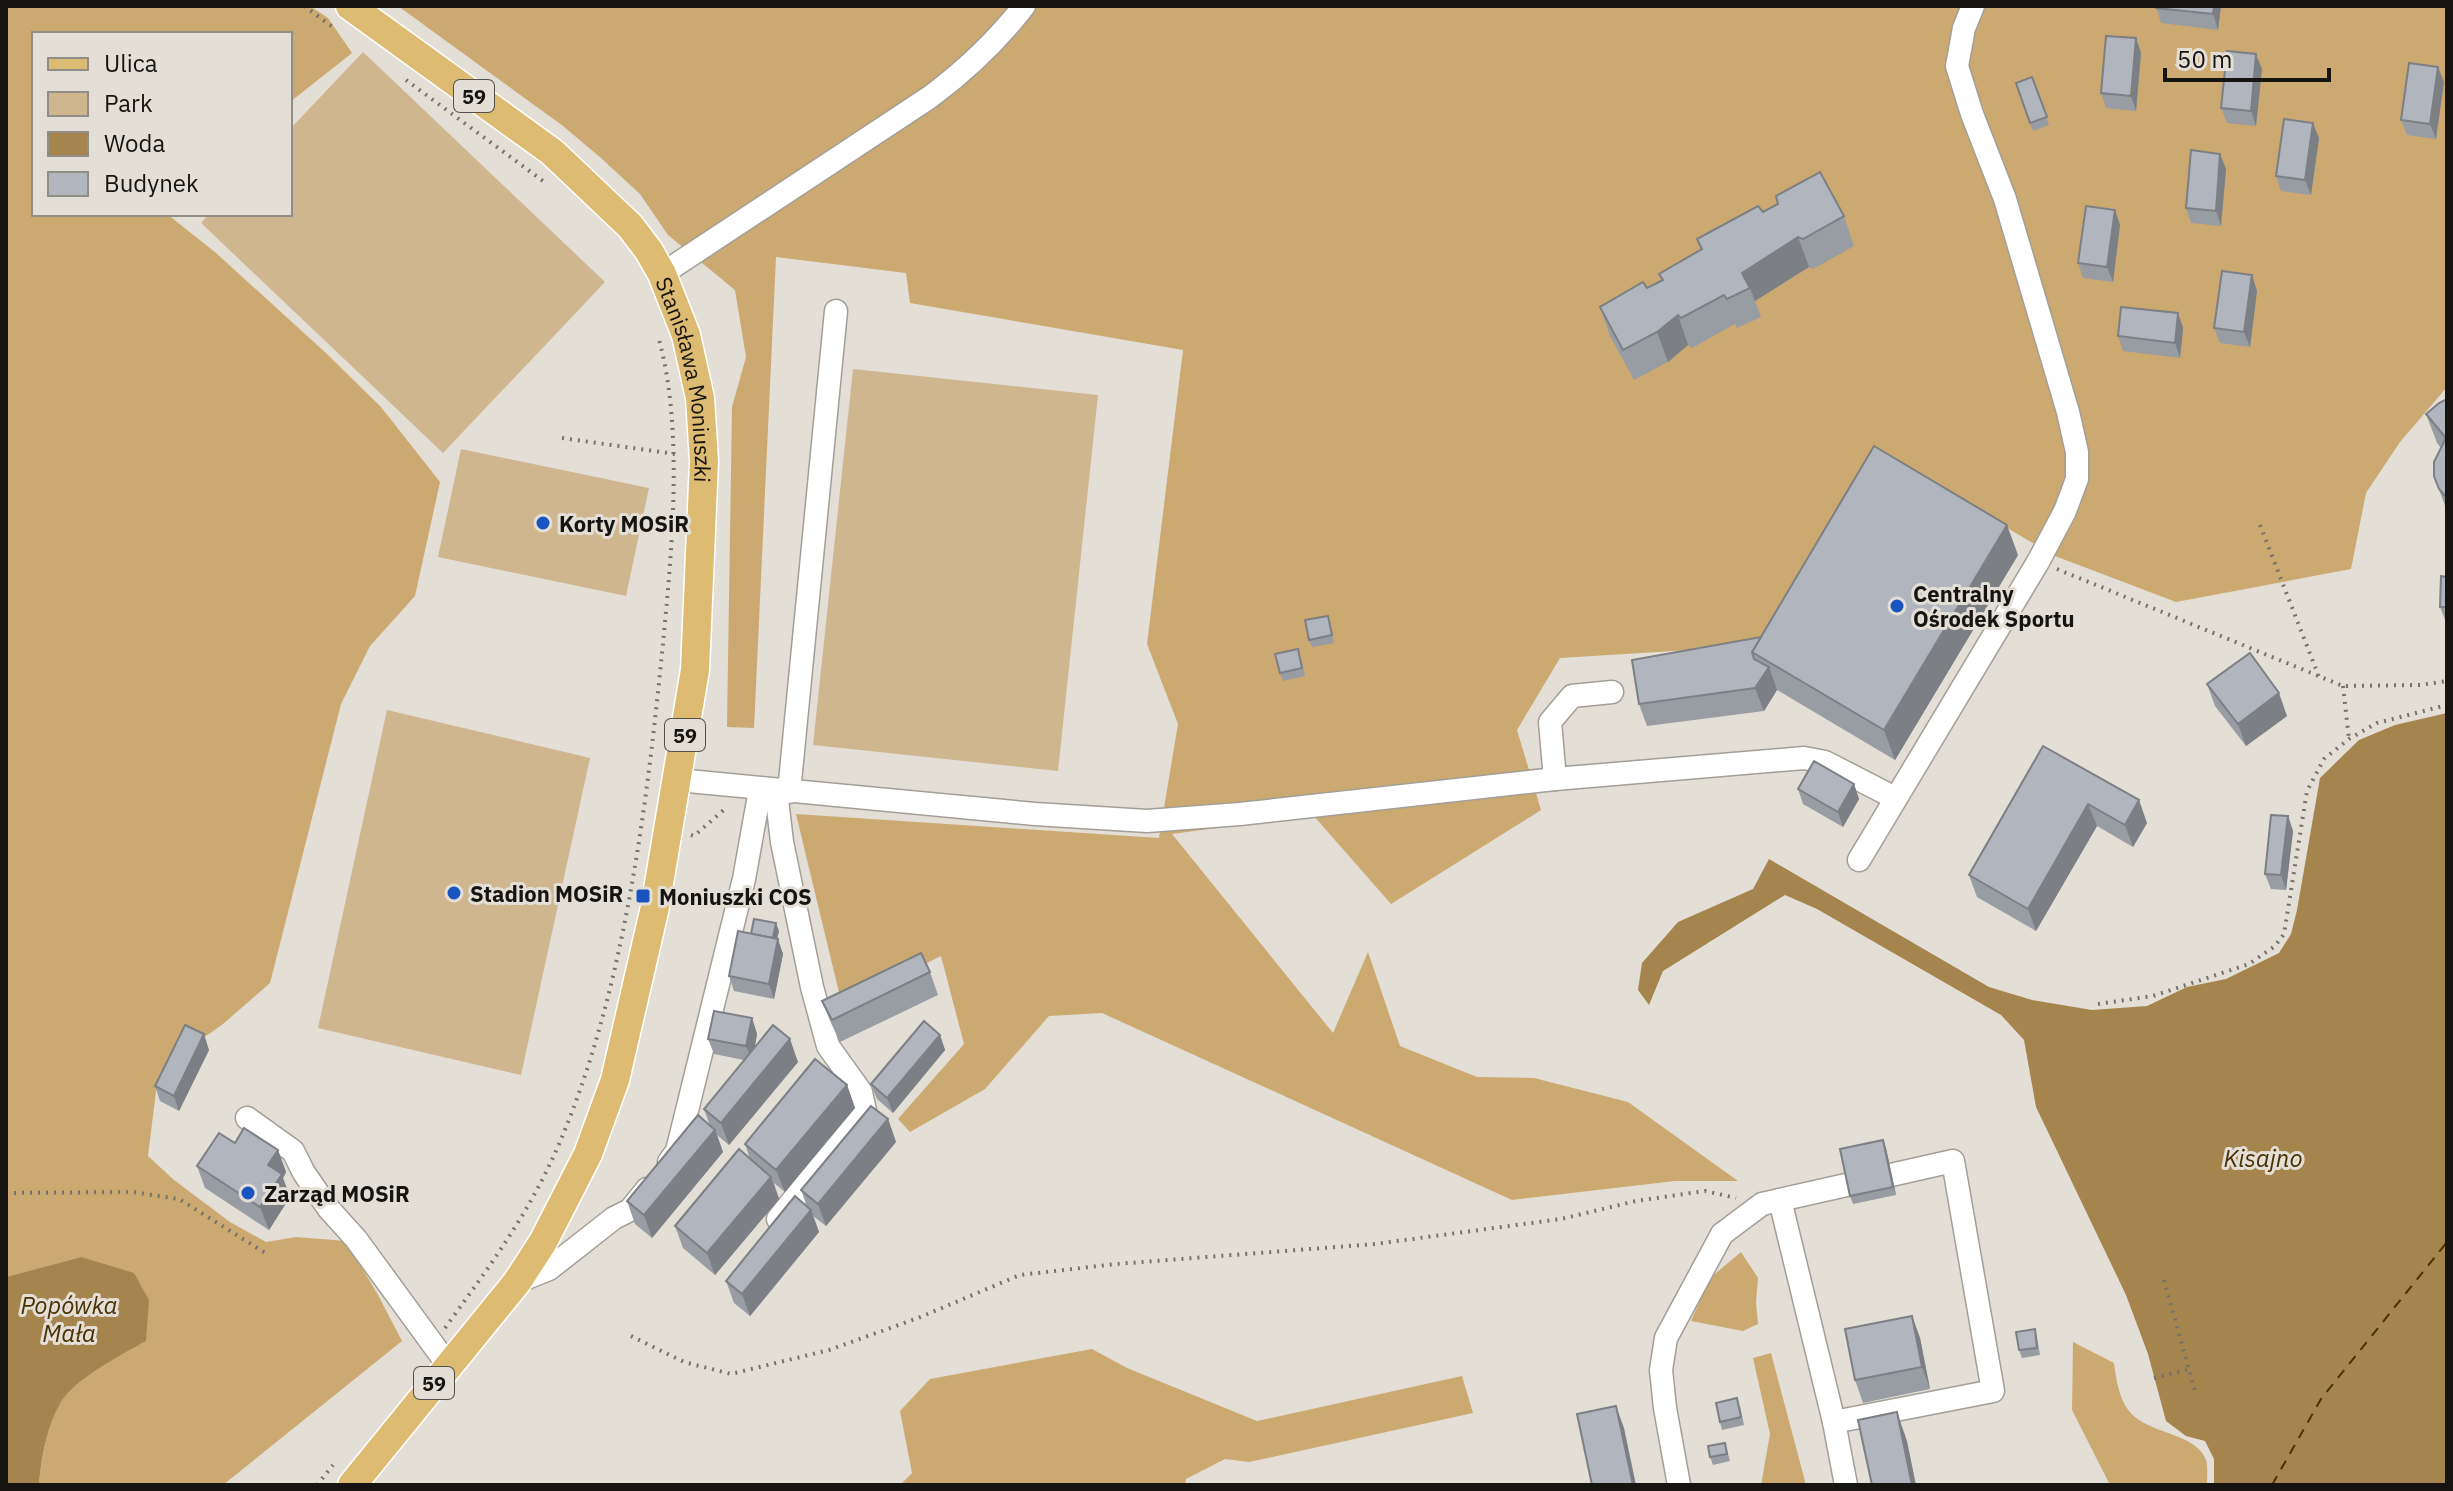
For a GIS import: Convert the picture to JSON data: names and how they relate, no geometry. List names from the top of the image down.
{
  "streets": {
    "main road": ["59", "Stanisława Moniuszki"]
  },
  "water": ["Kisajno", "Popówka Mała"],
  "places": {
    "other": [
      "Korty MOSiR",
      "Centralny Ośrodek Sportu",
      "Stadion MOSiR",
      "Zarząd MOSiR"
    ],
    "transit": ["Moniuszki COS"]
  },
  "legend": [
    "Ulica",
    "Park",
    "Woda",
    "Budynek"
  ],
  "scale_bar": "50 m"
}
